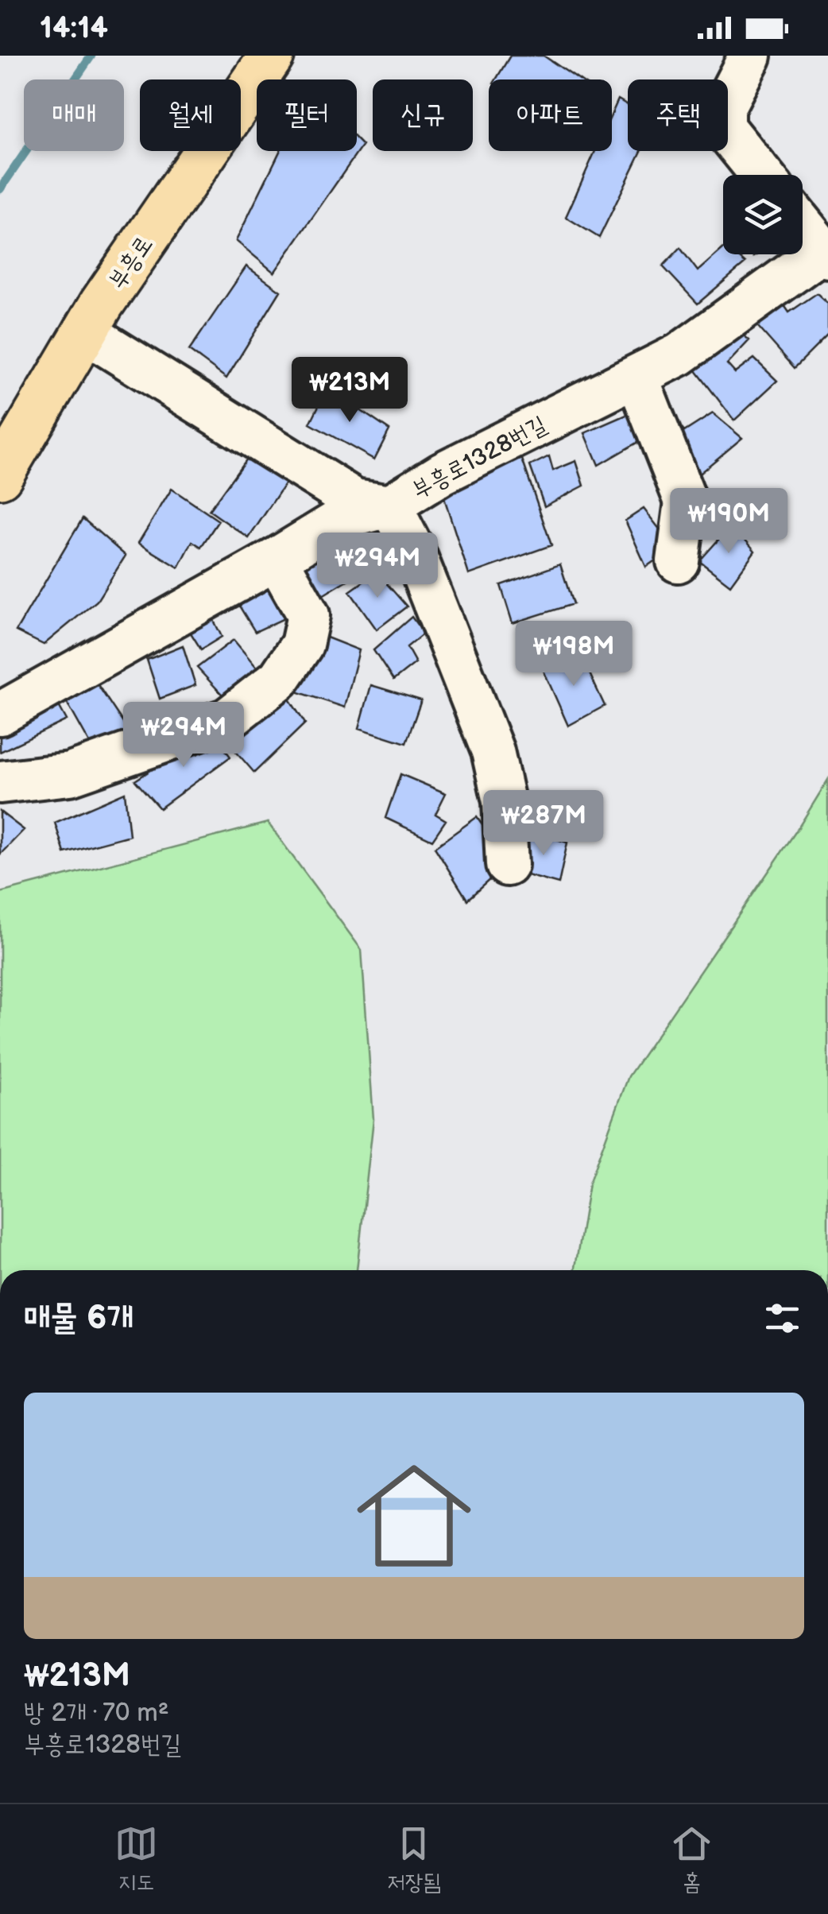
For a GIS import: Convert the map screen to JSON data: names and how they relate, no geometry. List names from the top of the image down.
{
  "streets": {
    "main road": ["부흥로"],
    "street": ["부흥로1328번길"]
  },
  "page": {
    "status": "14:14",
    "chip": [
      "매매",
      "월세",
      "필터",
      "신규",
      "아파트",
      "주택"
    ],
    "price": [
      "₩213M",
      "₩190M",
      "₩294M",
      "₩198M",
      "₩294M",
      "₩287M"
    ],
    "heading": "매물 6개",
    "list": [
      {
        "name": "₩213M",
        "note": "방 2개 · 70 m² · 부흥로1328번길"
      }
    ],
    "tabs": ["지도", "저장됨", "홈"]
  }
}
